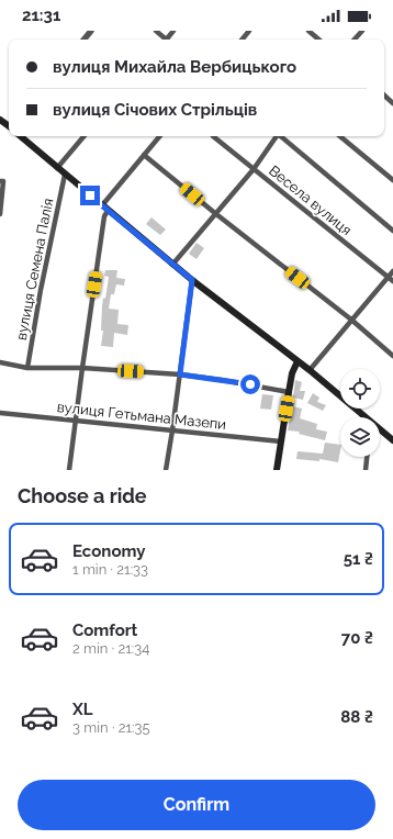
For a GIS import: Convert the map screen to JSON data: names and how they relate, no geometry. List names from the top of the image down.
{
  "streets": {
    "street": ["Весела вулиця", "вулиця Семена Палія", "вулиця Гетьмана Мазепи"]
  },
  "page": {
    "status": "21:31",
    "banner": ["вулиця Михайла Вербицького", "вулиця Січових Стрільців"],
    "heading": "Choose a ride",
    "list": [
      {
        "name": "Economy",
        "note": "1 min · 21:33",
        "value": "51 ₴"
      },
      {
        "name": "Comfort",
        "note": "2 min · 21:34",
        "value": "70 ₴"
      },
      {
        "name": "XL",
        "note": "3 min · 21:35",
        "value": "88 ₴"
      }
    ],
    "buttons": "Confirm"
  }
}
